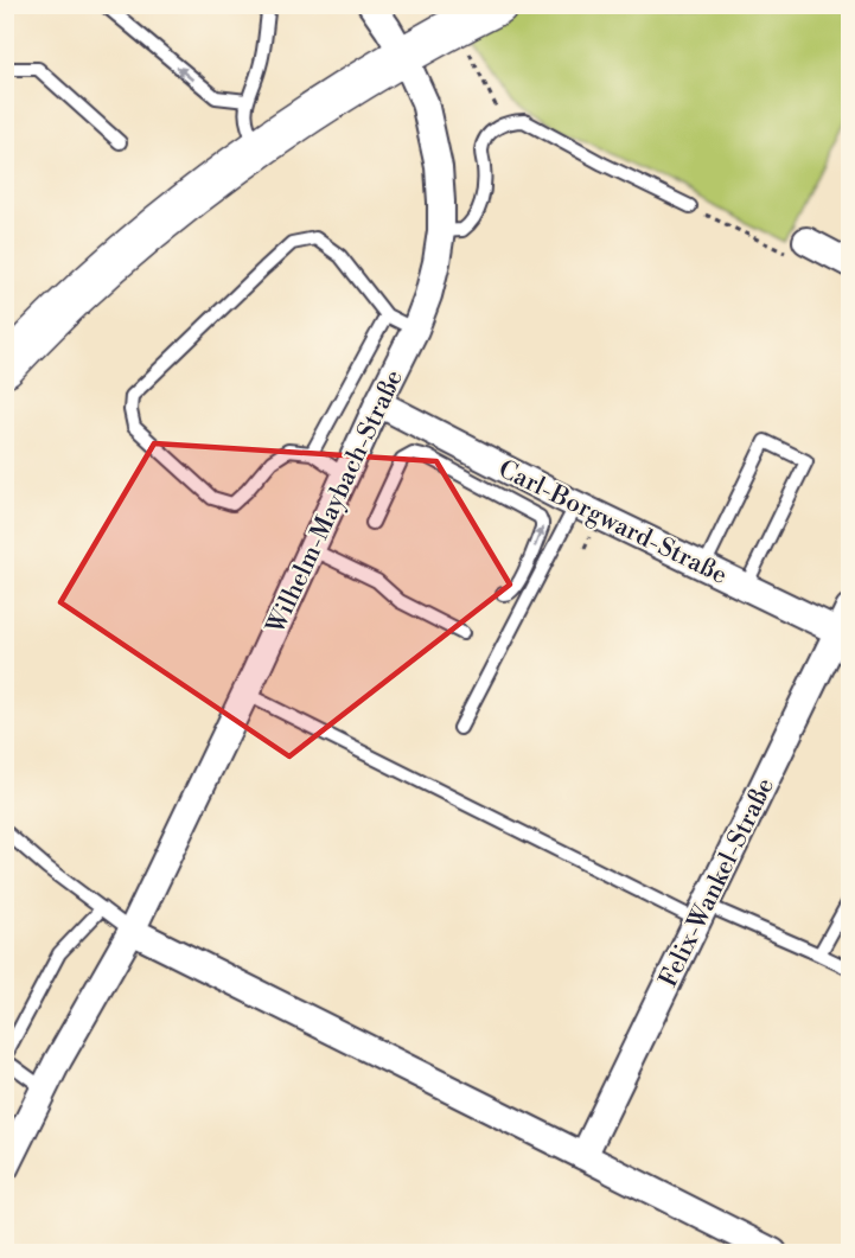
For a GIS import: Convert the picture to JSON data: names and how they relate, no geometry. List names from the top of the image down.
{
  "streets": {
    "street": ["Wilhelm-Maybach-Straße", "Carl-Borgward-Straße", "Felix-Wankel-Straße"]
  },
  "crossings": [
    ["Wilhelm-Maybach-Straße", "Carl-Borgward-Straße"],
    ["Carl-Borgward-Straße", "Felix-Wankel-Straße"]
  ]
}
